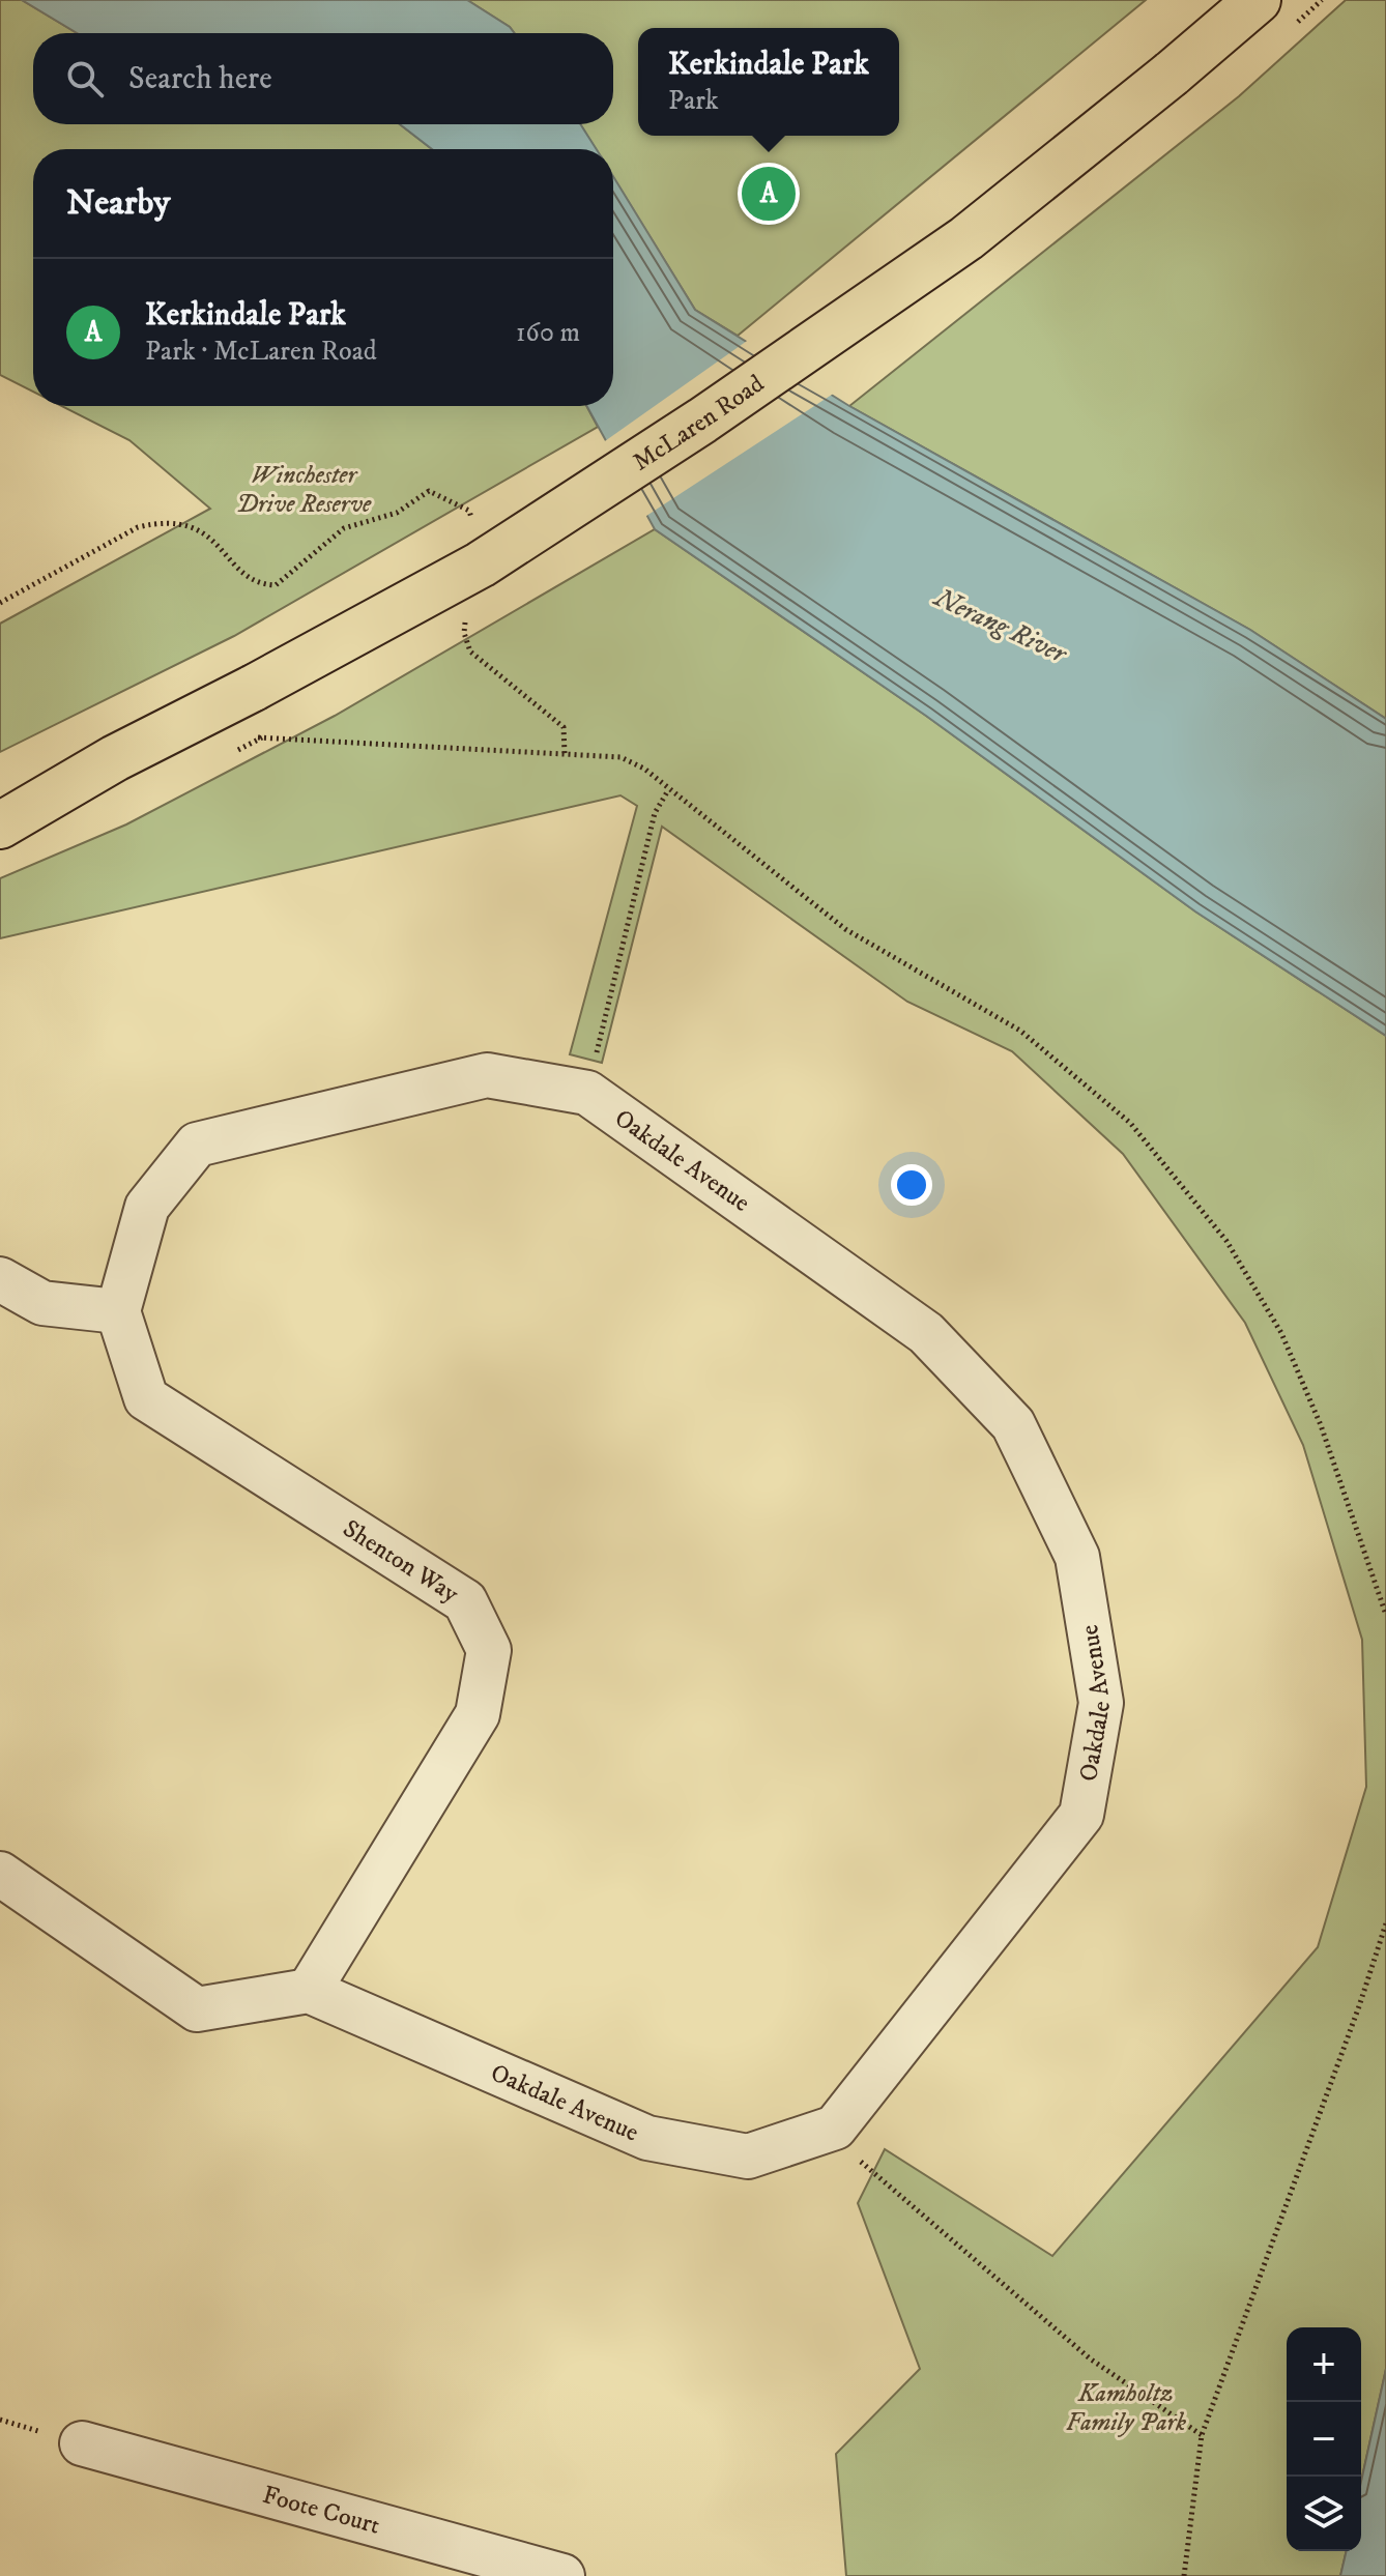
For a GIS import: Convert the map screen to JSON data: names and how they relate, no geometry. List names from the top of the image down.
{
  "streets": {
    "main road": ["McLaren Road"],
    "street": ["Oakdale Avenue", "Shenton Way", "Foote Court"]
  },
  "crossings": [
    ["Oakdale Avenue", "Shenton Way"]
  ],
  "water": ["Nerang River"],
  "parks": ["Winchester Drive Reserve", "Kamholtz Family Park"],
  "page": {
    "popup": ["Kerkindale Park", "Park"],
    "search": "Search here",
    "heading": "Nearby",
    "pins": "A",
    "list": [
      {
        "mark": "A",
        "name": "Kerkindale Park",
        "note": "Park · McLaren Road",
        "value": "160 m"
      }
    ],
    "map_buttons": ["+", "−"]
  }
}
